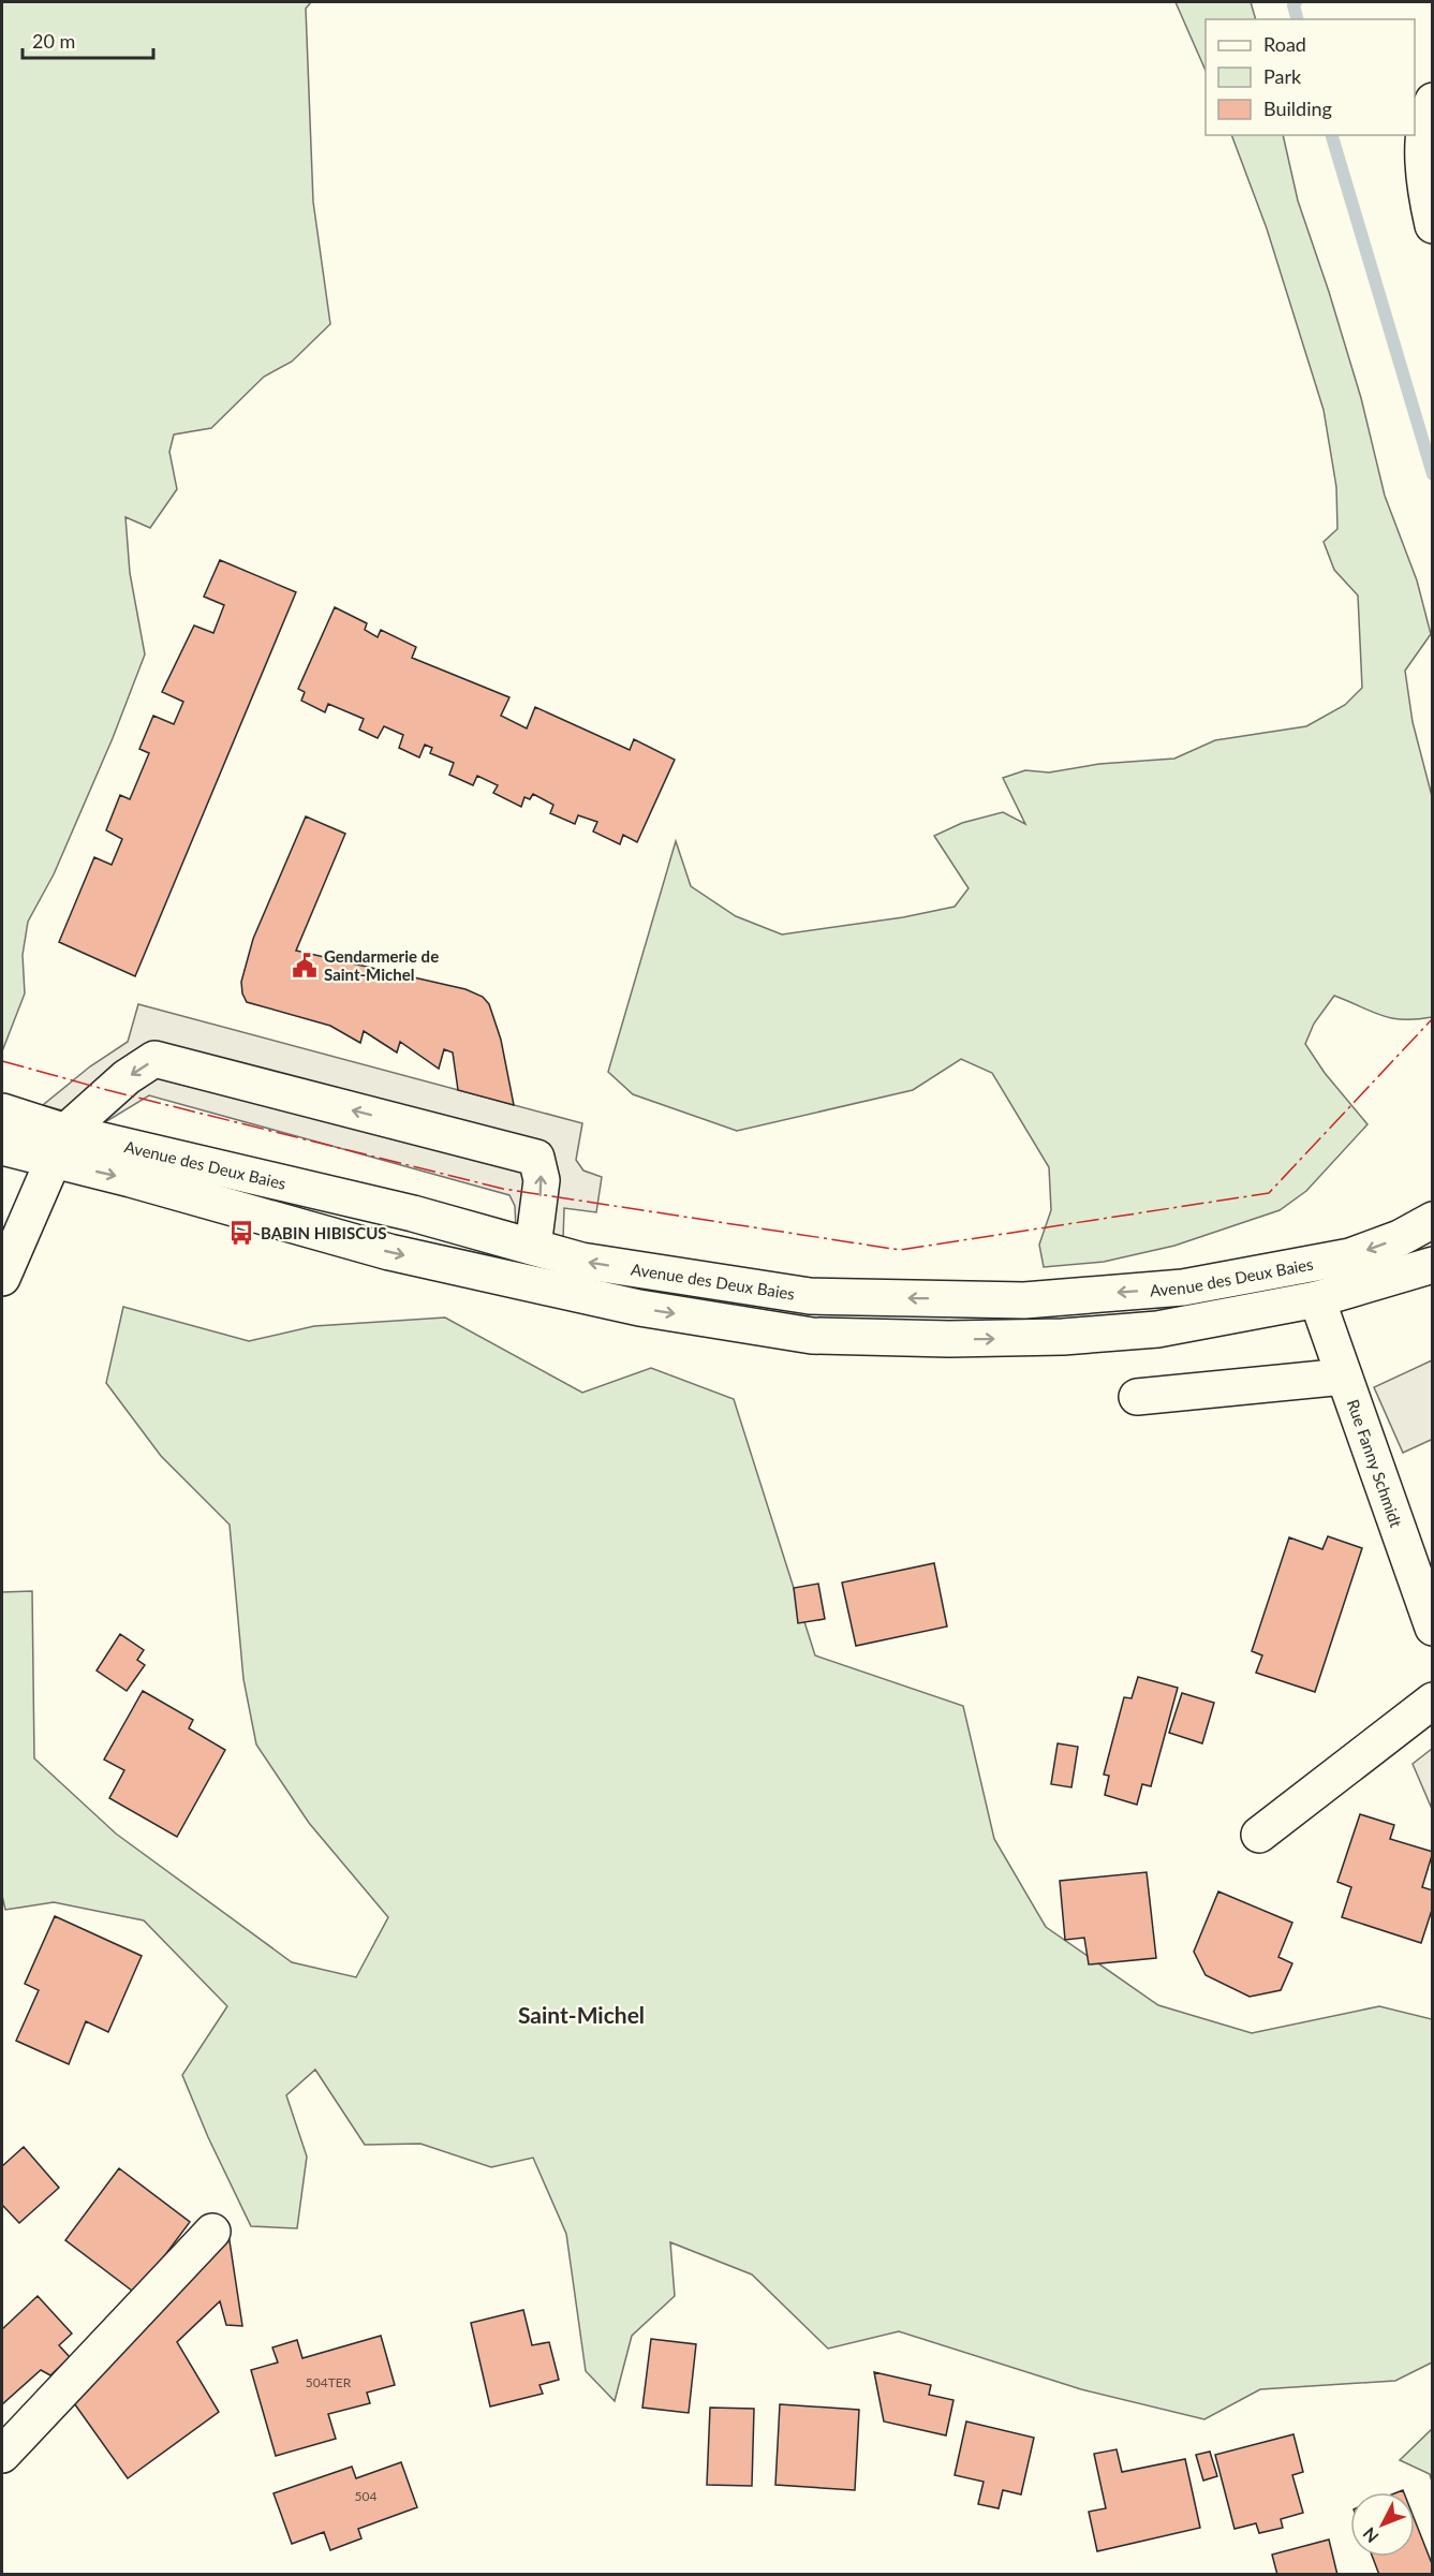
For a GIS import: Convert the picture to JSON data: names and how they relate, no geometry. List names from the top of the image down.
{
  "streets": {
    "main road": ["Avenue des Deux Baies", "Rue Fanny Schmidt"]
  },
  "crossings": [
    ["Avenue des Deux Baies", "Rue Fanny Schmidt"]
  ],
  "districts": ["Saint-Michel"],
  "places": {
    "public building": ["Gendarmerie de Saint-Michel"],
    "bus stop": ["BABIN HIBISCUS"]
  },
  "house_numbers": ["504TER", "504"],
  "legend": ["Road", "Park", "Building"],
  "scale_bar": "20 m",
  "north": "bottom left"
}
